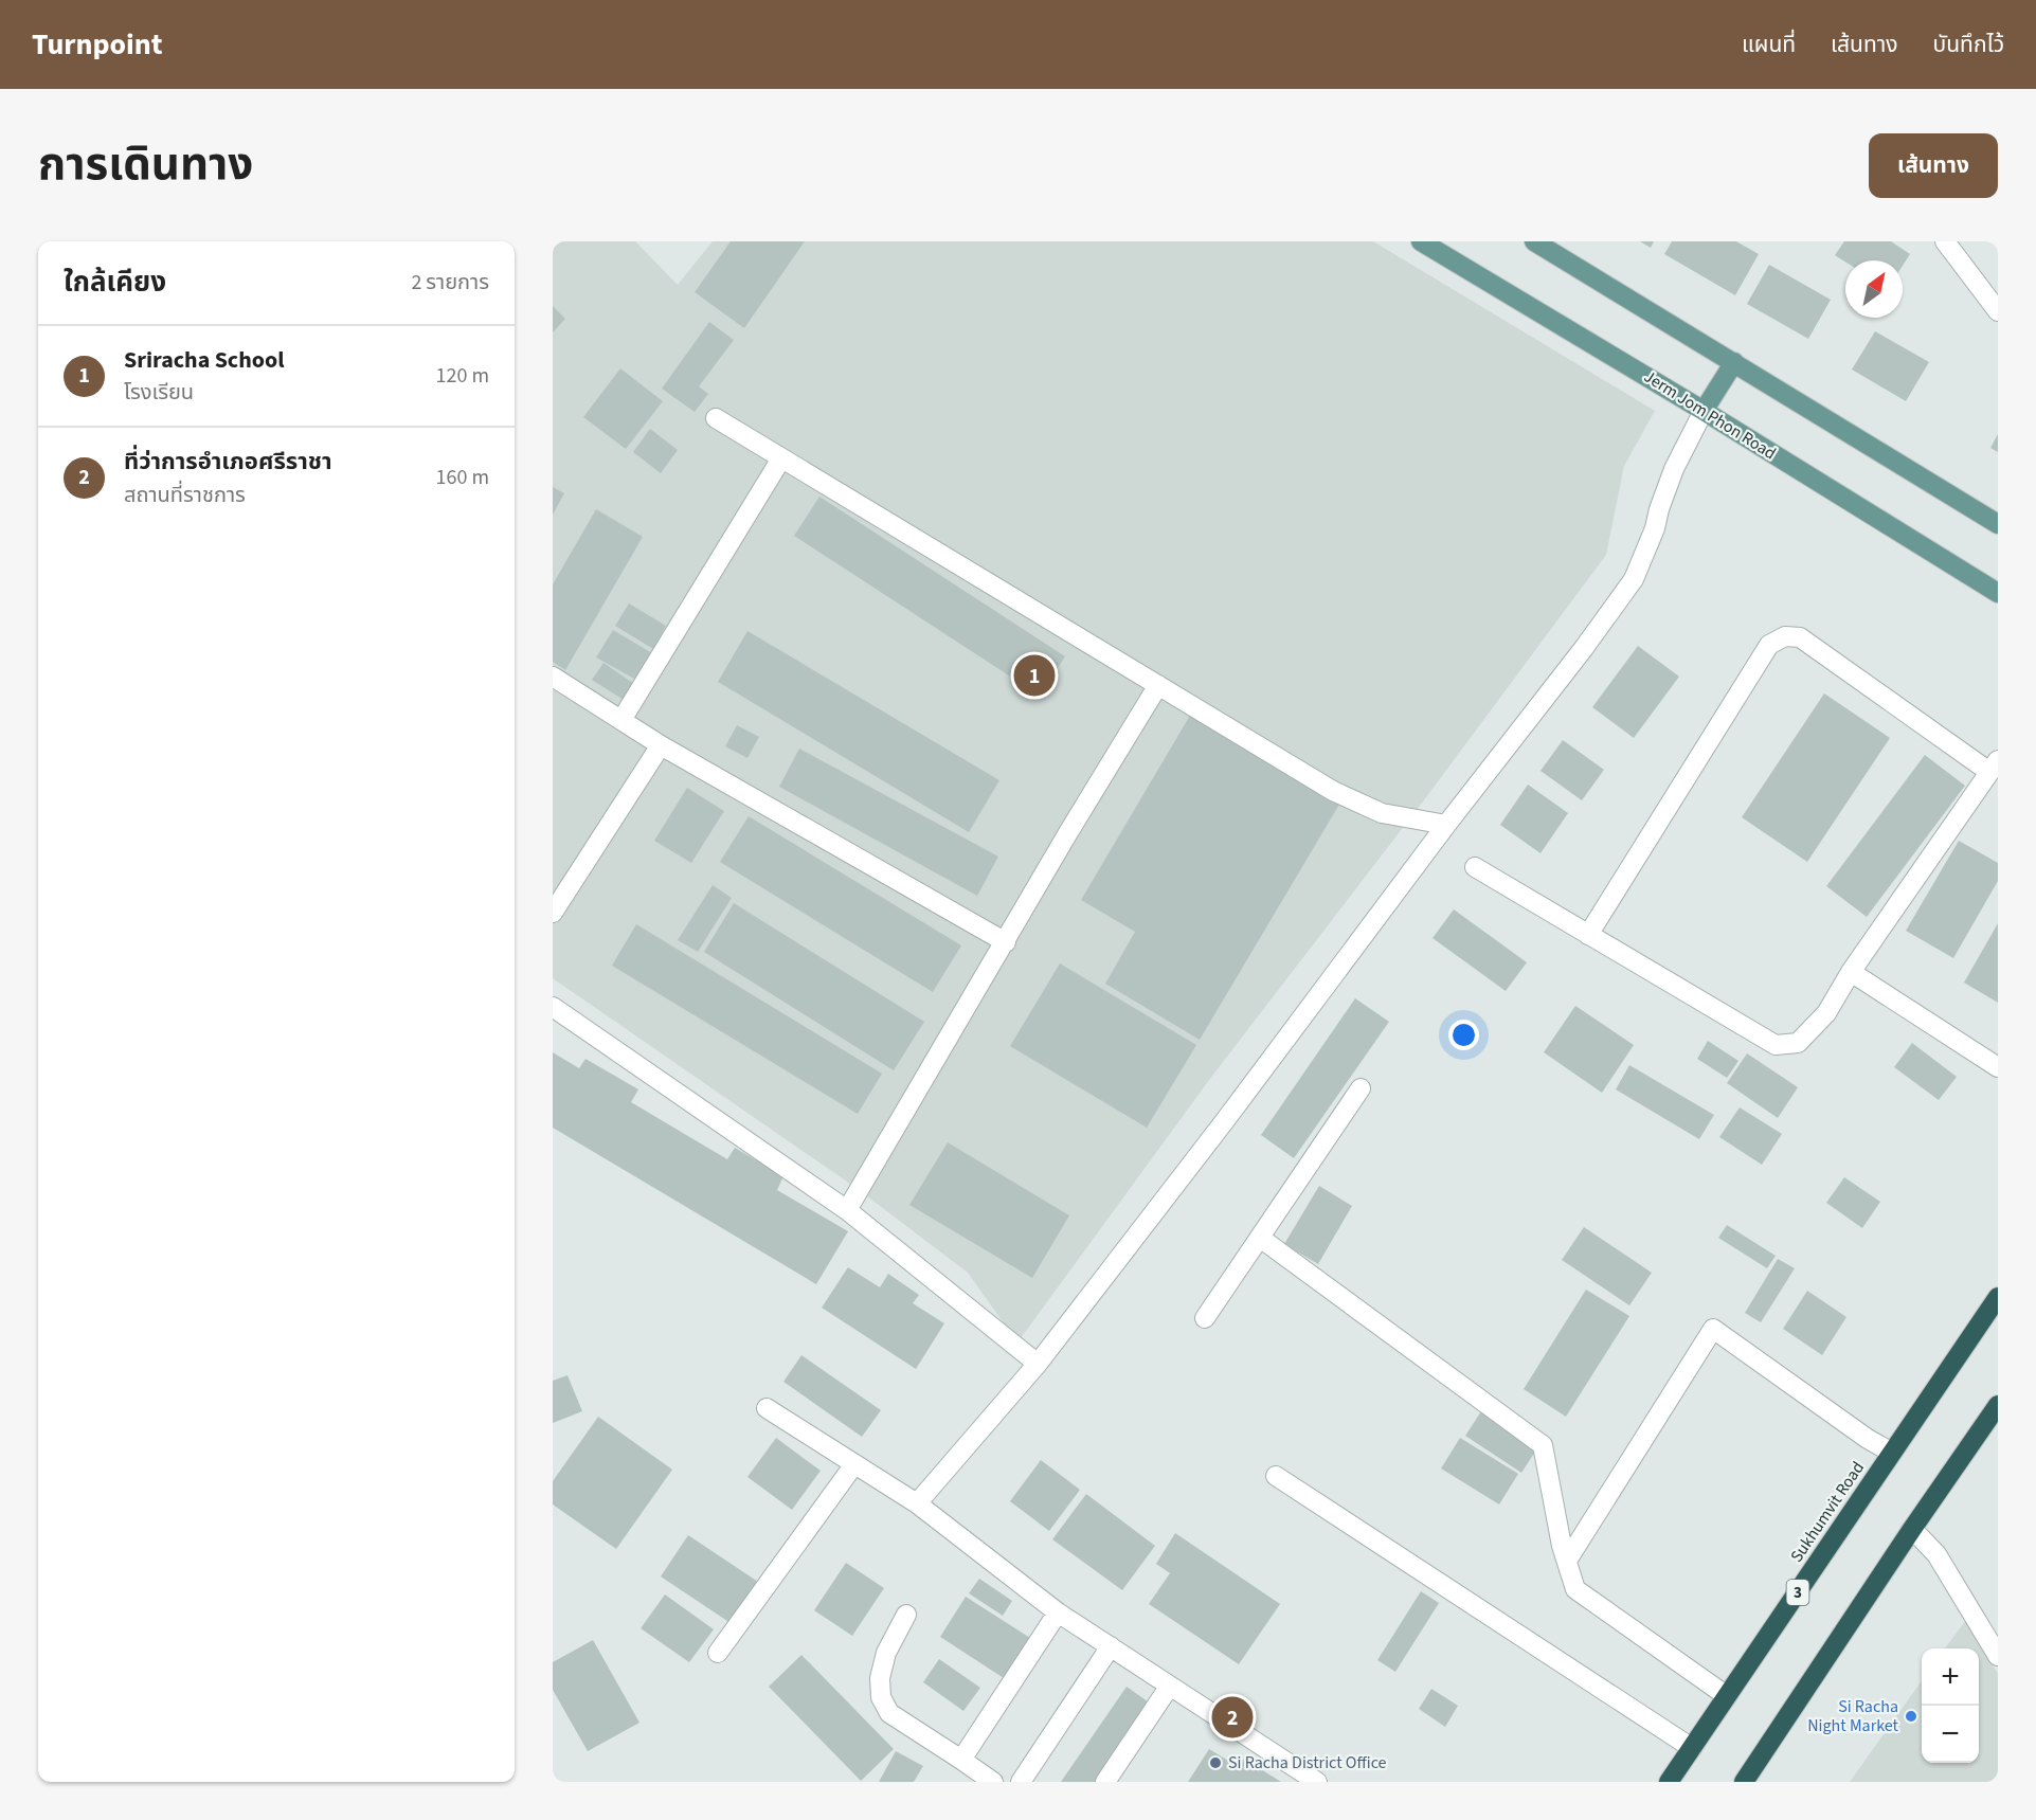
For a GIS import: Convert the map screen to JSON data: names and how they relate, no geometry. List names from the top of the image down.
{
  "streets": {
    "highway": ["Sukhumvit Road", "3"],
    "main road": ["Jerm Jom Phon Road"]
  },
  "places": ["Si Racha Night Market", "Si Racha District Office"],
  "north": "top right",
  "page": {
    "header": "Turnpoint",
    "nav": ["แผนที่", "เส้นทาง", "บันทึกไว้"],
    "title": "การเดินทาง",
    "buttons": "เส้นทาง",
    "heading": ["ใกล้เคียง", "2 รายการ"],
    "list": [
      {
        "mark": "1",
        "name": "Sriracha School",
        "note": "โรงเรียน",
        "value": "120 m"
      },
      {
        "mark": "2",
        "name": "ที่ว่าการอำเภอศรีราชา",
        "note": "สถานที่ราชการ",
        "value": "160 m"
      }
    ],
    "pins": ["1", "2"],
    "map_buttons": ["+", "−"]
  }
}
